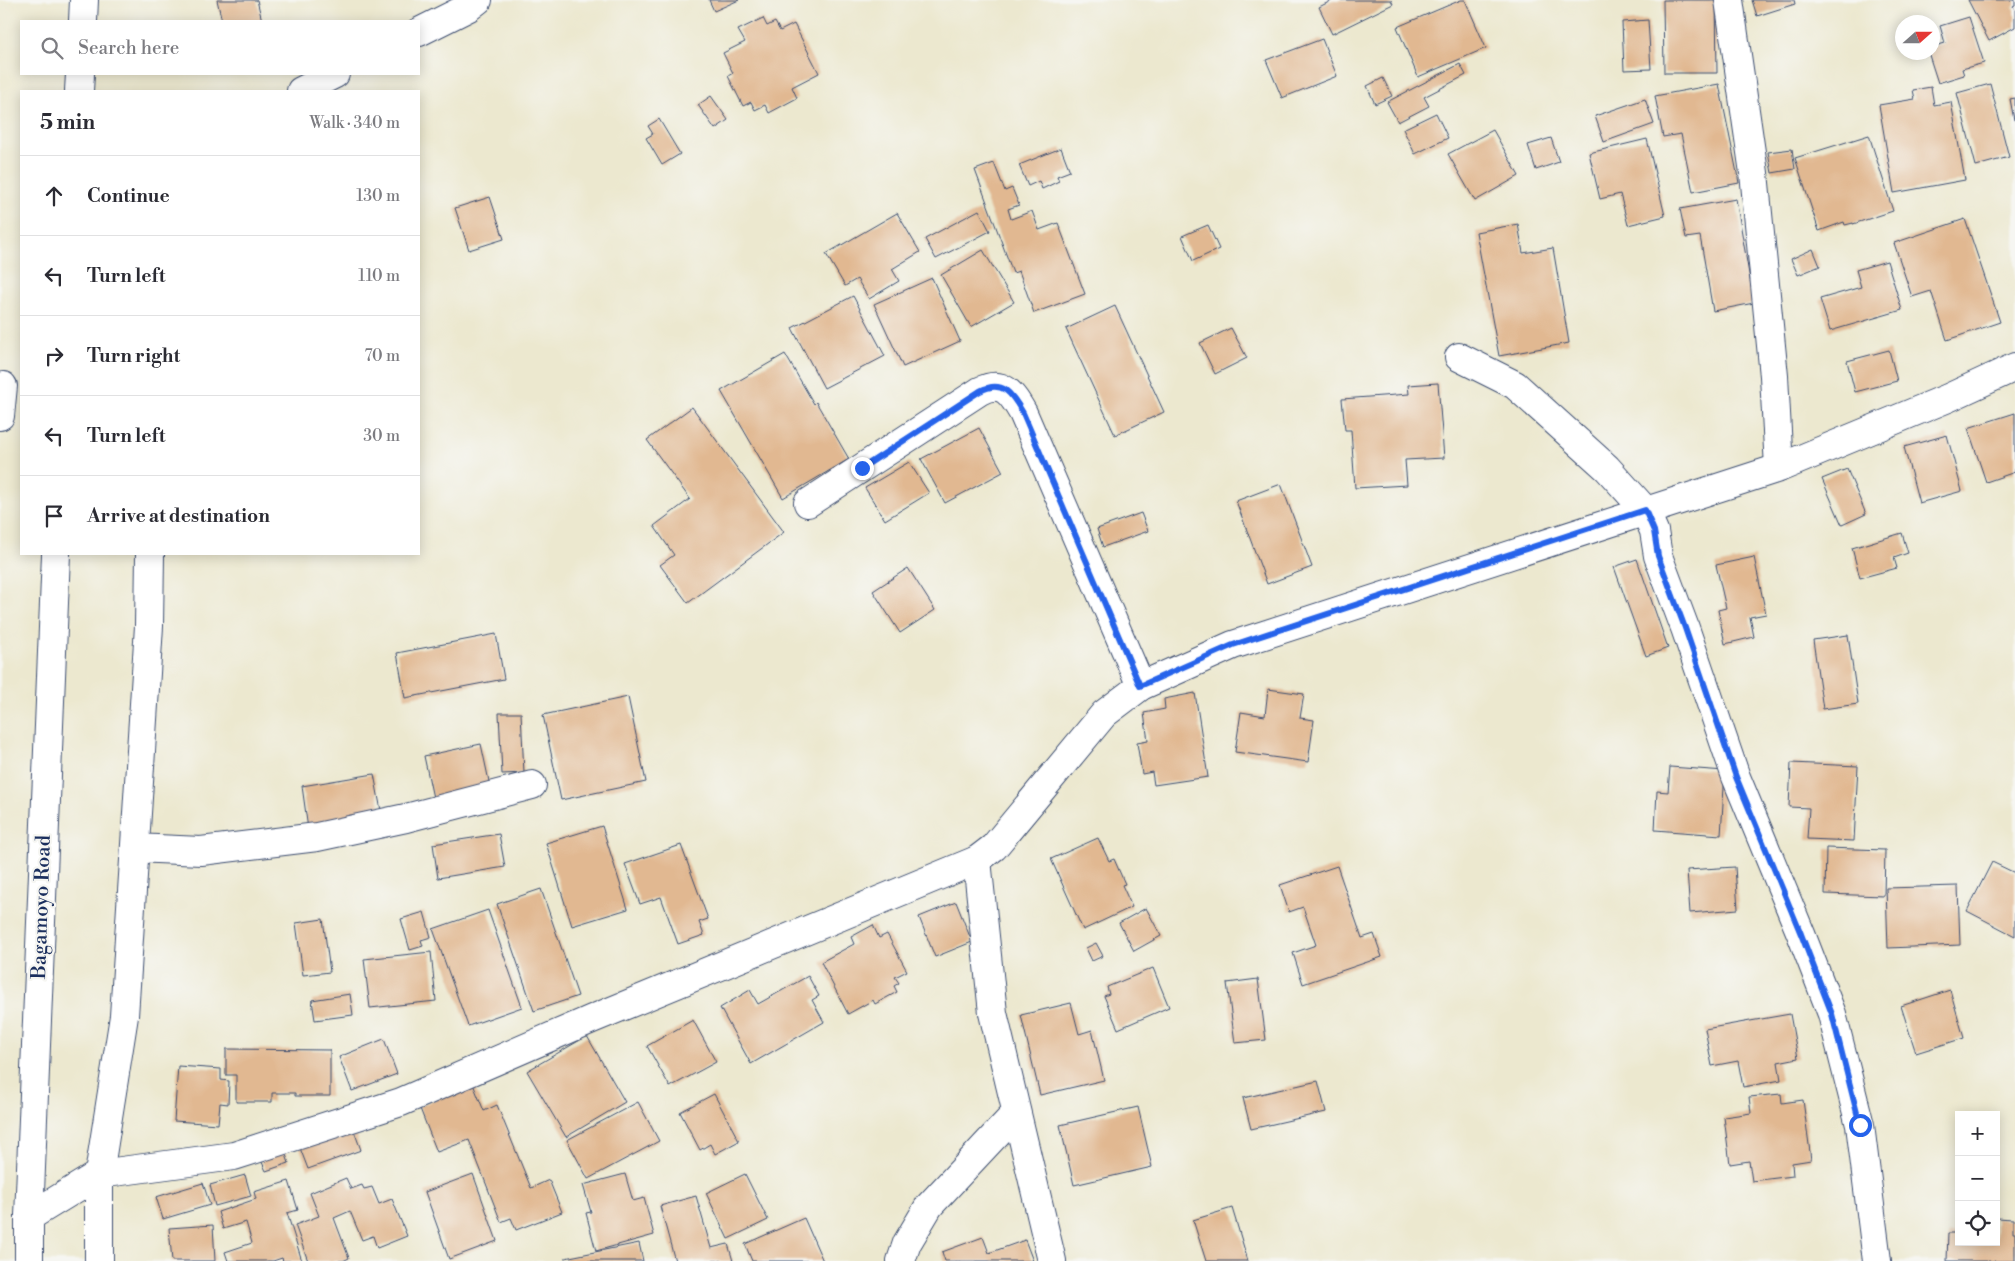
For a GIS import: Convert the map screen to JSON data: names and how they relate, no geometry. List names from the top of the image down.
{
  "streets": {
    "main road": ["Bagamoyo Road"]
  },
  "north": "right",
  "page": {
    "search": "Search here",
    "heading": ["5 min", "Walk · 340 m"],
    "list": [
      ["Continue", "130 m"],
      ["Turn left", "110 m"],
      ["Turn right", "70 m"],
      ["Turn left", "30 m"],
      "Arrive at destination"
    ],
    "map_buttons": ["+", "−"]
  }
}
